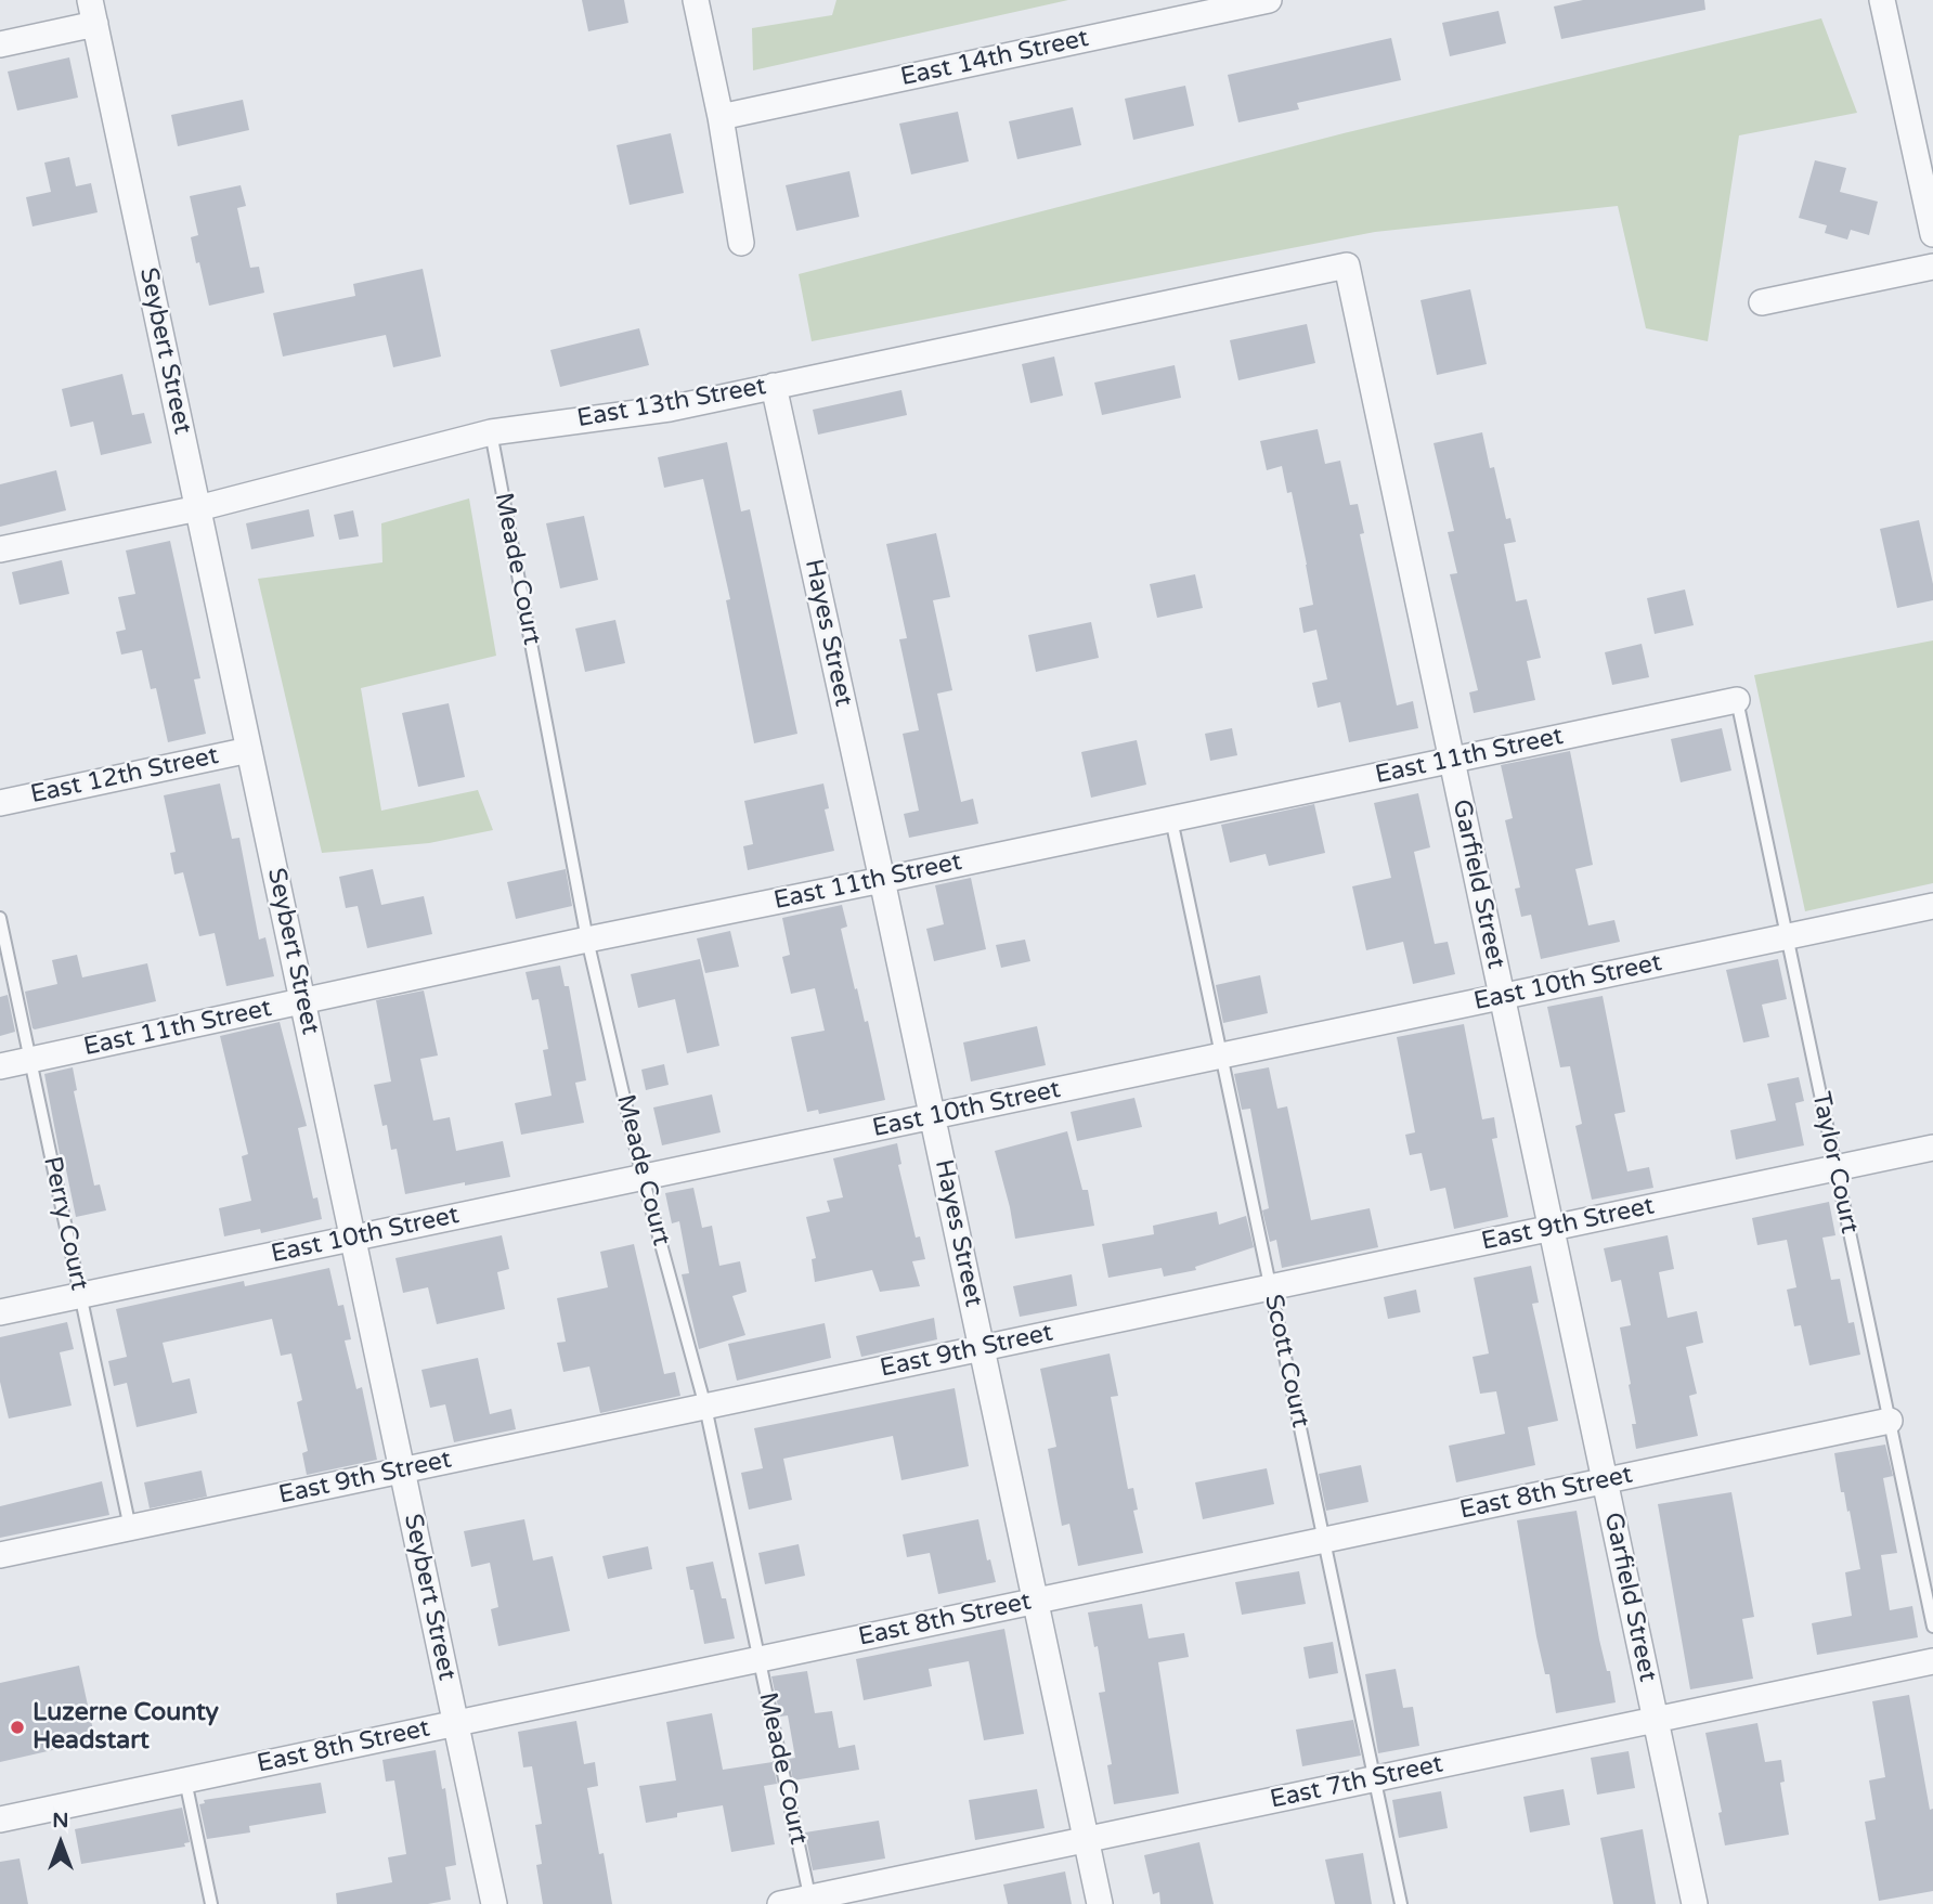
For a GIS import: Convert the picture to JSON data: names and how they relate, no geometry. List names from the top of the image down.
{
  "streets": {
    "street": [
      "East 14th Street",
      "Seybert Street",
      "East 13th Street",
      "Hayes Street",
      "East 11th Street",
      "East 12th Street",
      "Garfield Street",
      "East 10th Street",
      "East 9th Street",
      "East 8th Street",
      "East 7th Street"
    ],
    "lane": [
      "Meade Court",
      "Taylor Court",
      "Perry Court",
      "Scott Court"
    ]
  },
  "crossings": [
    ["Seybert Street", "East 13th Street"],
    ["Seybert Street", "East 11th Street"],
    ["Seybert Street", "East 12th Street"],
    ["Seybert Street", "East 10th Street"],
    ["Seybert Street", "East 9th Street"],
    ["Seybert Street", "East 8th Street"],
    ["East 13th Street", "Meade Court"],
    ["East 13th Street", "Hayes Street"],
    ["East 13th Street", "Garfield Street"],
    ["Meade Court", "East 11th Street"],
    ["Meade Court", "East 10th Street"],
    ["Meade Court", "East 9th Street"],
    ["Meade Court", "East 8th Street"],
    ["Meade Court", "East 7th Street"],
    ["Hayes Street", "East 11th Street"],
    ["Hayes Street", "East 10th Street"],
    ["Hayes Street", "East 9th Street"],
    ["Hayes Street", "East 8th Street"],
    ["Hayes Street", "East 7th Street"],
    ["East 11th Street", "Garfield Street"],
    ["East 11th Street", "Taylor Court"],
    ["East 11th Street", "Perry Court"],
    ["East 11th Street", "Scott Court"],
    ["Garfield Street", "East 10th Street"],
    ["Garfield Street", "East 9th Street"],
    ["Garfield Street", "East 8th Street"],
    ["Garfield Street", "East 7th Street"],
    ["East 10th Street", "Taylor Court"],
    ["East 10th Street", "Perry Court"],
    ["East 10th Street", "Scott Court"],
    ["Taylor Court", "East 9th Street"],
    ["Taylor Court", "East 8th Street"],
    ["Perry Court", "East 9th Street"],
    ["East 9th Street", "Scott Court"],
    ["Scott Court", "East 8th Street"],
    ["Scott Court", "East 7th Street"]
  ],
  "places": ["Luzerne County Headstart"],
  "north": "top"
}
